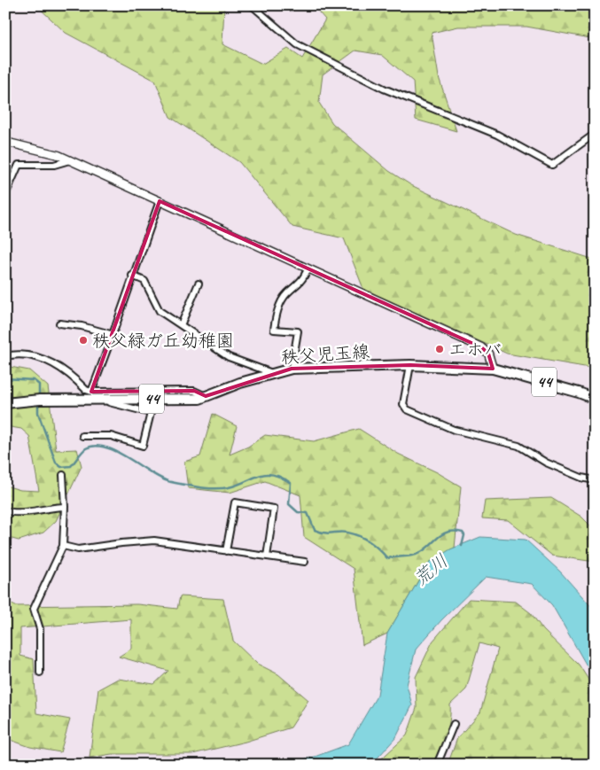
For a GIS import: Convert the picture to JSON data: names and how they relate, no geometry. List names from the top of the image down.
{
  "streets": {
    "main road": ["秩父児玉線", "44"]
  },
  "water": ["荒川"],
  "places": ["秩父緑ガ丘幼稚園", "エホバ"]
}
